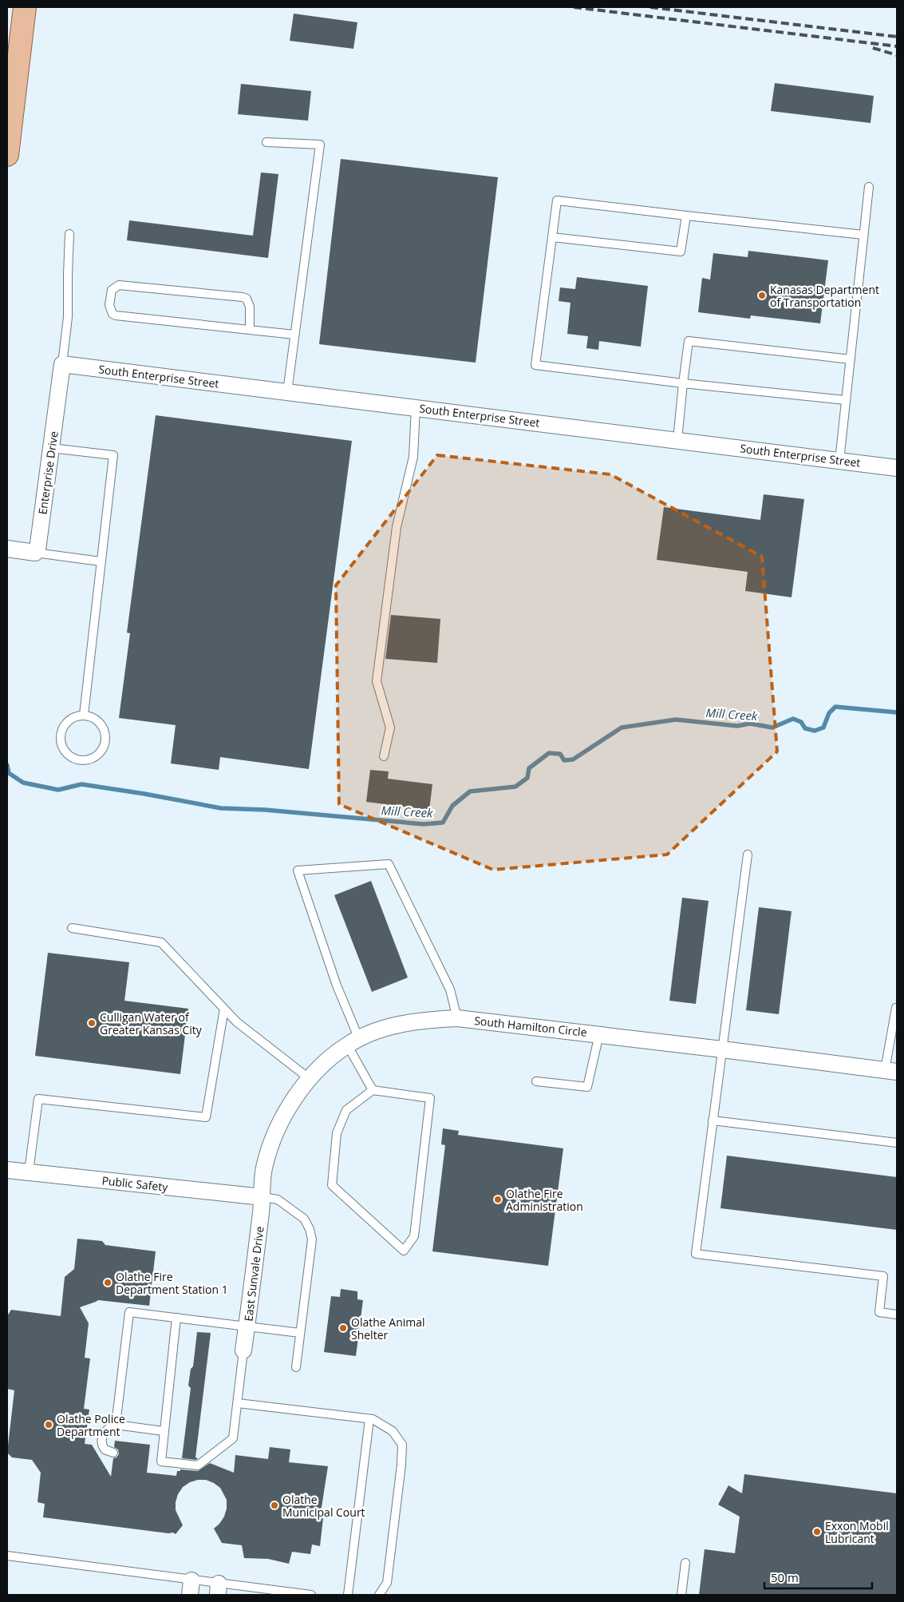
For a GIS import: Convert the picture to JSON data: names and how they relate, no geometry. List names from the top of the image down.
{
  "streets": {
    "street": [
      "South Enterprise Street",
      "Enterprise Drive",
      "South Hamilton Circle",
      "Public Safety",
      "East Sunvale Drive"
    ]
  },
  "crossings": [
    ["South Enterprise Street", "Enterprise Drive"],
    ["South Hamilton Circle", "Public Safety"],
    ["South Hamilton Circle", "East Sunvale Drive"],
    ["Public Safety", "East Sunvale Drive"]
  ],
  "water": ["Mill Creek"],
  "places": [
    "Kanasas Department of Transportation",
    "Culligan Water of Greater Kansas City",
    "Olathe Fire Administration",
    "Olathe Fire Department Station 1",
    "Olathe Animal Shelter",
    "Olathe Police Department",
    "Olathe Municipal Court",
    "Exxon Mobil Lubricant"
  ],
  "scale_bar": "50 m"
}
